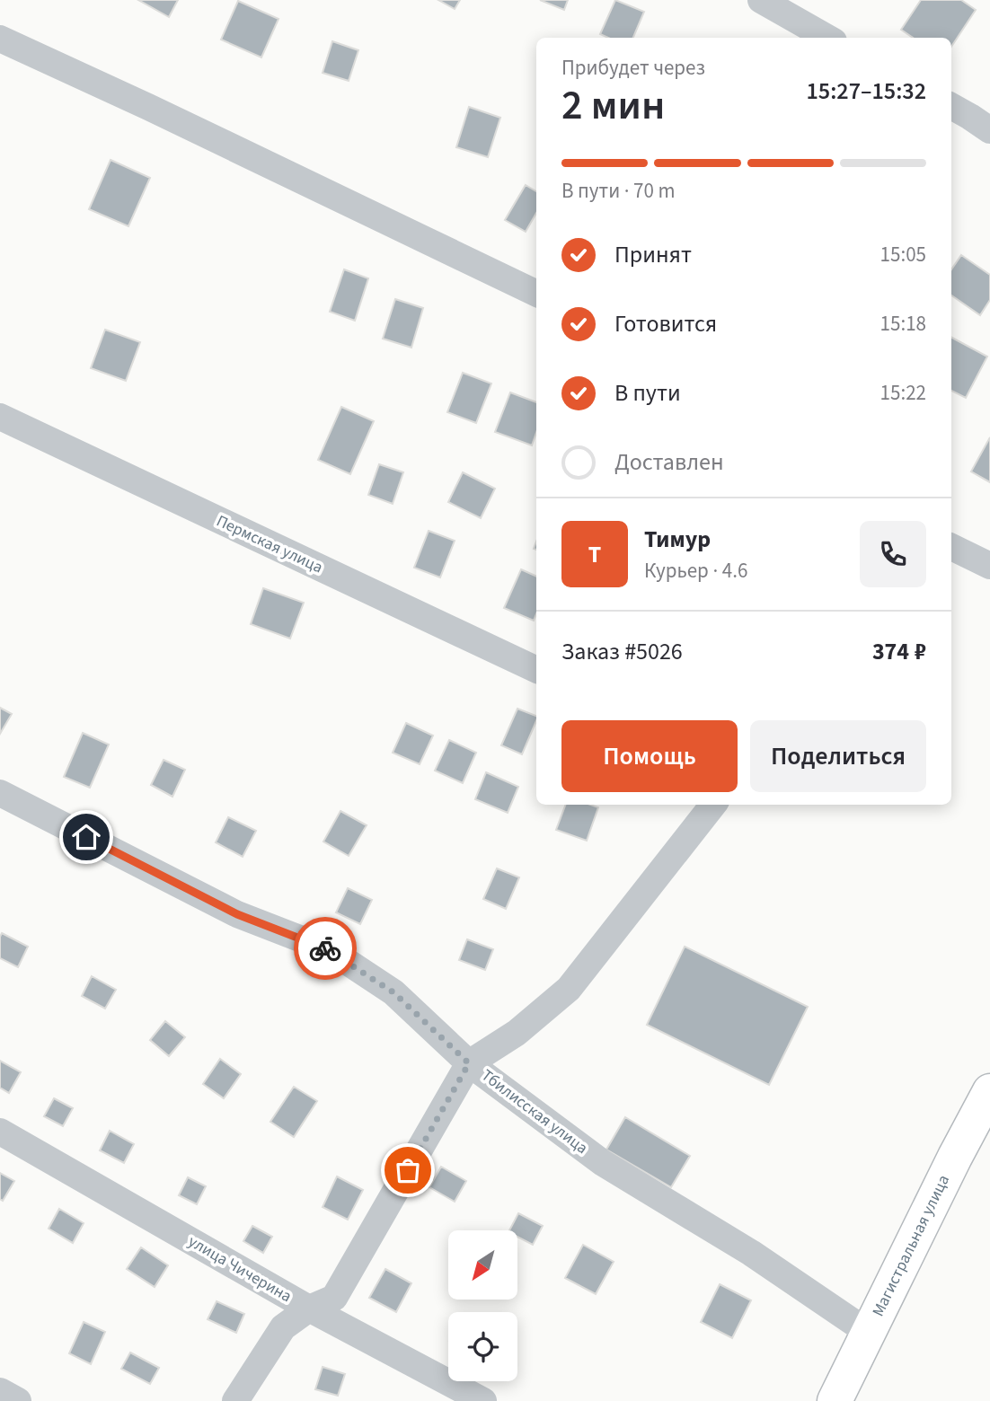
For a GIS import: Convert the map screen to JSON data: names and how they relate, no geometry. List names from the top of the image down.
{
  "streets": {
    "highway": ["Магистральная улица"],
    "street": ["Пермская улица", "Тбилисская улица", "улица Чичерина"]
  },
  "crossings": [
    ["Тбилисская улица", "Магистральная улица"]
  ],
  "north": "bottom left",
  "page": {
    "heading": ["2 мин", "Прибудет через", "15:27–15:32"],
    "panel": [
      "Тимур",
      "Курьер · 4.6",
      "Заказ #5026",
      "374 ₽"
    ],
    "bar": "В пути · 70 m",
    "list": [
      ["Принят", "15:05"],
      ["Готовится", "15:18"],
      ["В пути", "15:22"],
      "Доставлен"
    ],
    "round": "Т",
    "buttons": ["Помощь", "Поделиться"]
  }
}
